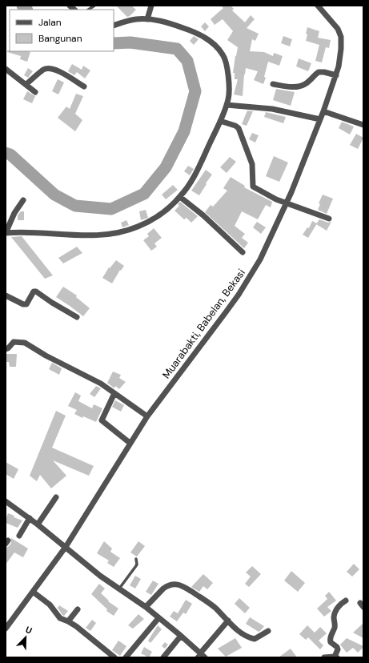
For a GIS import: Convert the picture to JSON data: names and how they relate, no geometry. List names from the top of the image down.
{
  "streets": {
    "street": ["Muarabakti, Babelan, Bekasi"]
  },
  "legend": ["Jalan", "Bangunan"],
  "north": "top right"
}
